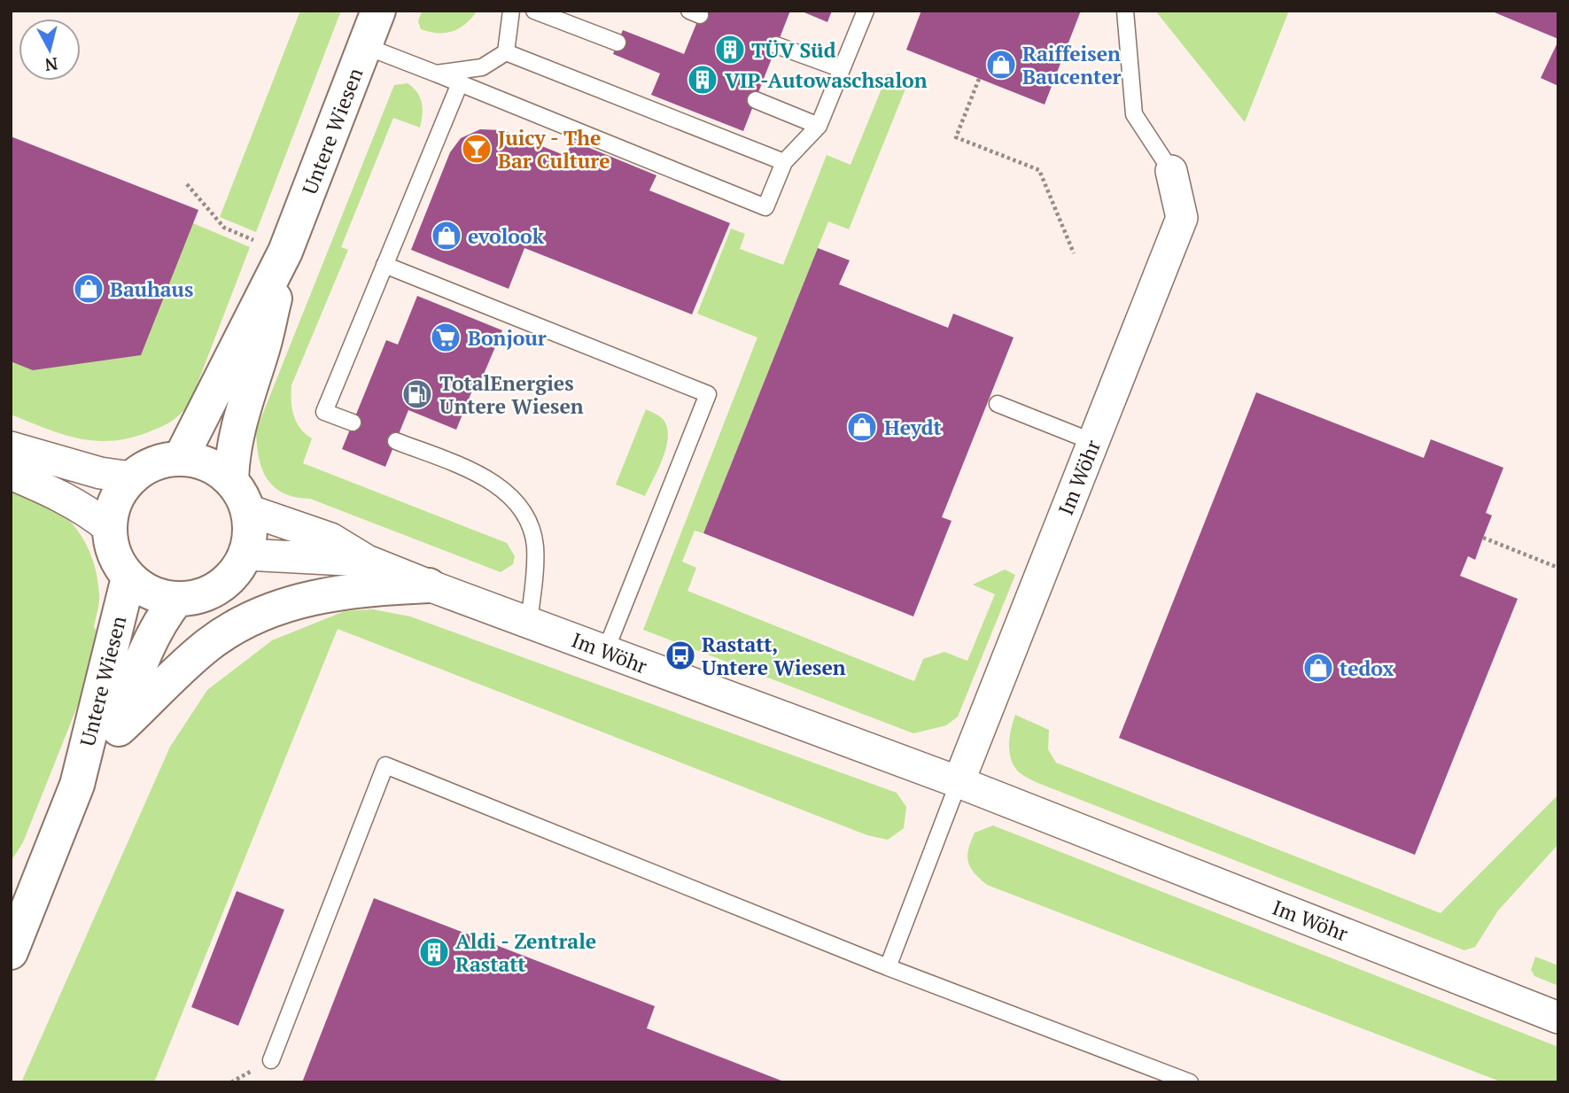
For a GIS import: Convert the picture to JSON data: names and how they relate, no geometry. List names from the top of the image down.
{
  "streets": {
    "street": ["Untere Wiesen", "Im Wöhr"]
  },
  "crossings": [
    ["Untere Wiesen", "Im Wöhr"]
  ],
  "places": {
    "building": ["TÜV Süd", "VIP-Autowaschsalon", "Aldi - Zentrale Rastatt"],
    "shop": [
      "Raiffeisen Baucenter",
      "evolook",
      "Bauhaus",
      "Heydt",
      "tedox"
    ],
    "bar": ["Juicy - The Bar Culture"],
    "supermarket": ["Bonjour"],
    "fuel station": ["TotalEnergies Untere Wiesen"],
    "bus stop": ["Rastatt, Untere Wiesen"]
  },
  "north": "bottom"
}
